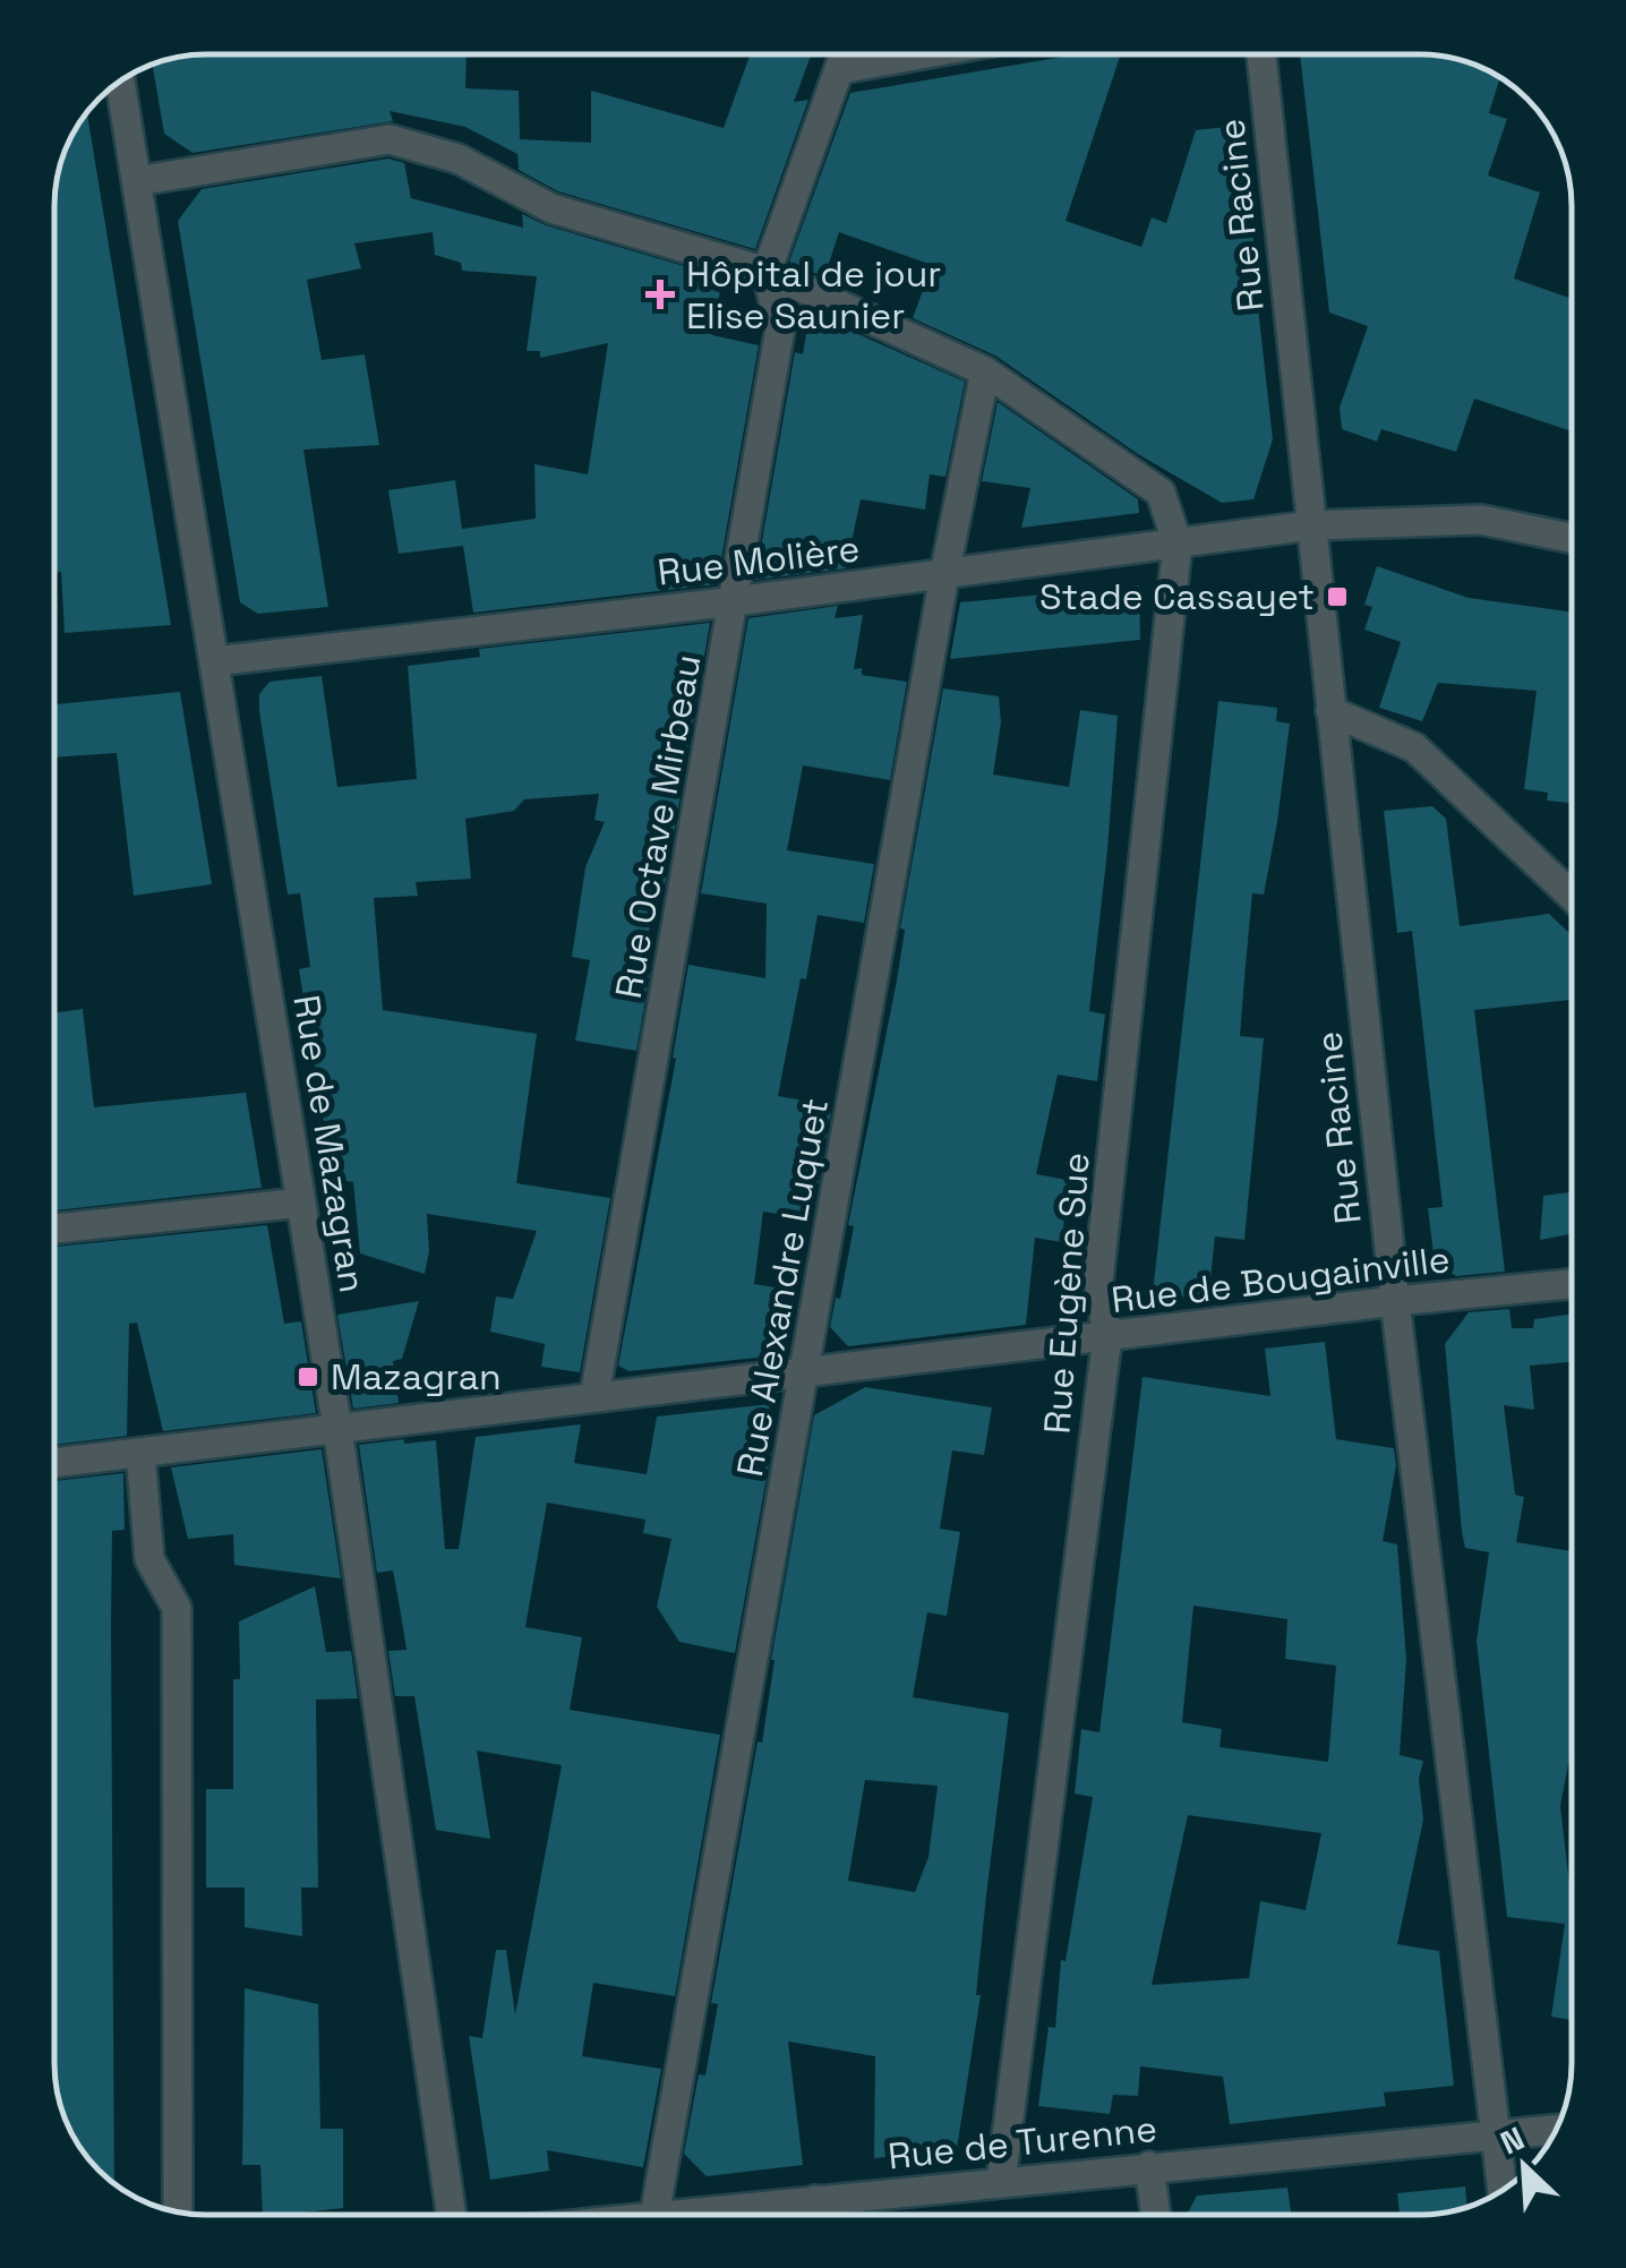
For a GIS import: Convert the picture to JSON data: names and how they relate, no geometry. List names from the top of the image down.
{
  "streets": {
    "street": [
      "Rue Racine",
      "Rue Molière",
      "Rue Octave Mirbeau",
      "Rue de Mazagran",
      "Rue de Bougainville",
      "Rue Alexandre Luquet",
      "Rue Eugène Sue",
      "Rue de Turenne"
    ]
  },
  "crossings": [
    ["Rue Racine", "Rue Molière"],
    ["Rue Racine", "Rue de Bougainville"],
    ["Rue Racine", "Rue de Turenne"],
    ["Rue Molière", "Rue Octave Mirbeau"],
    ["Rue Molière", "Rue de Mazagran"],
    ["Rue Molière", "Rue Alexandre Luquet"],
    ["Rue Molière", "Rue Eugène Sue"],
    ["Rue Octave Mirbeau", "Rue de Bougainville"],
    ["Rue de Mazagran", "Rue de Bougainville"],
    ["Rue de Bougainville", "Rue Alexandre Luquet"],
    ["Rue de Bougainville", "Rue Eugène Sue"],
    ["Rue Eugène Sue", "Rue de Turenne"]
  ],
  "places": {
    "health": ["Hôpital de jour Elise Saunier"],
    "transit": ["Stade Cassayet", "Mazagran"]
  },
  "north": "top left"
}
